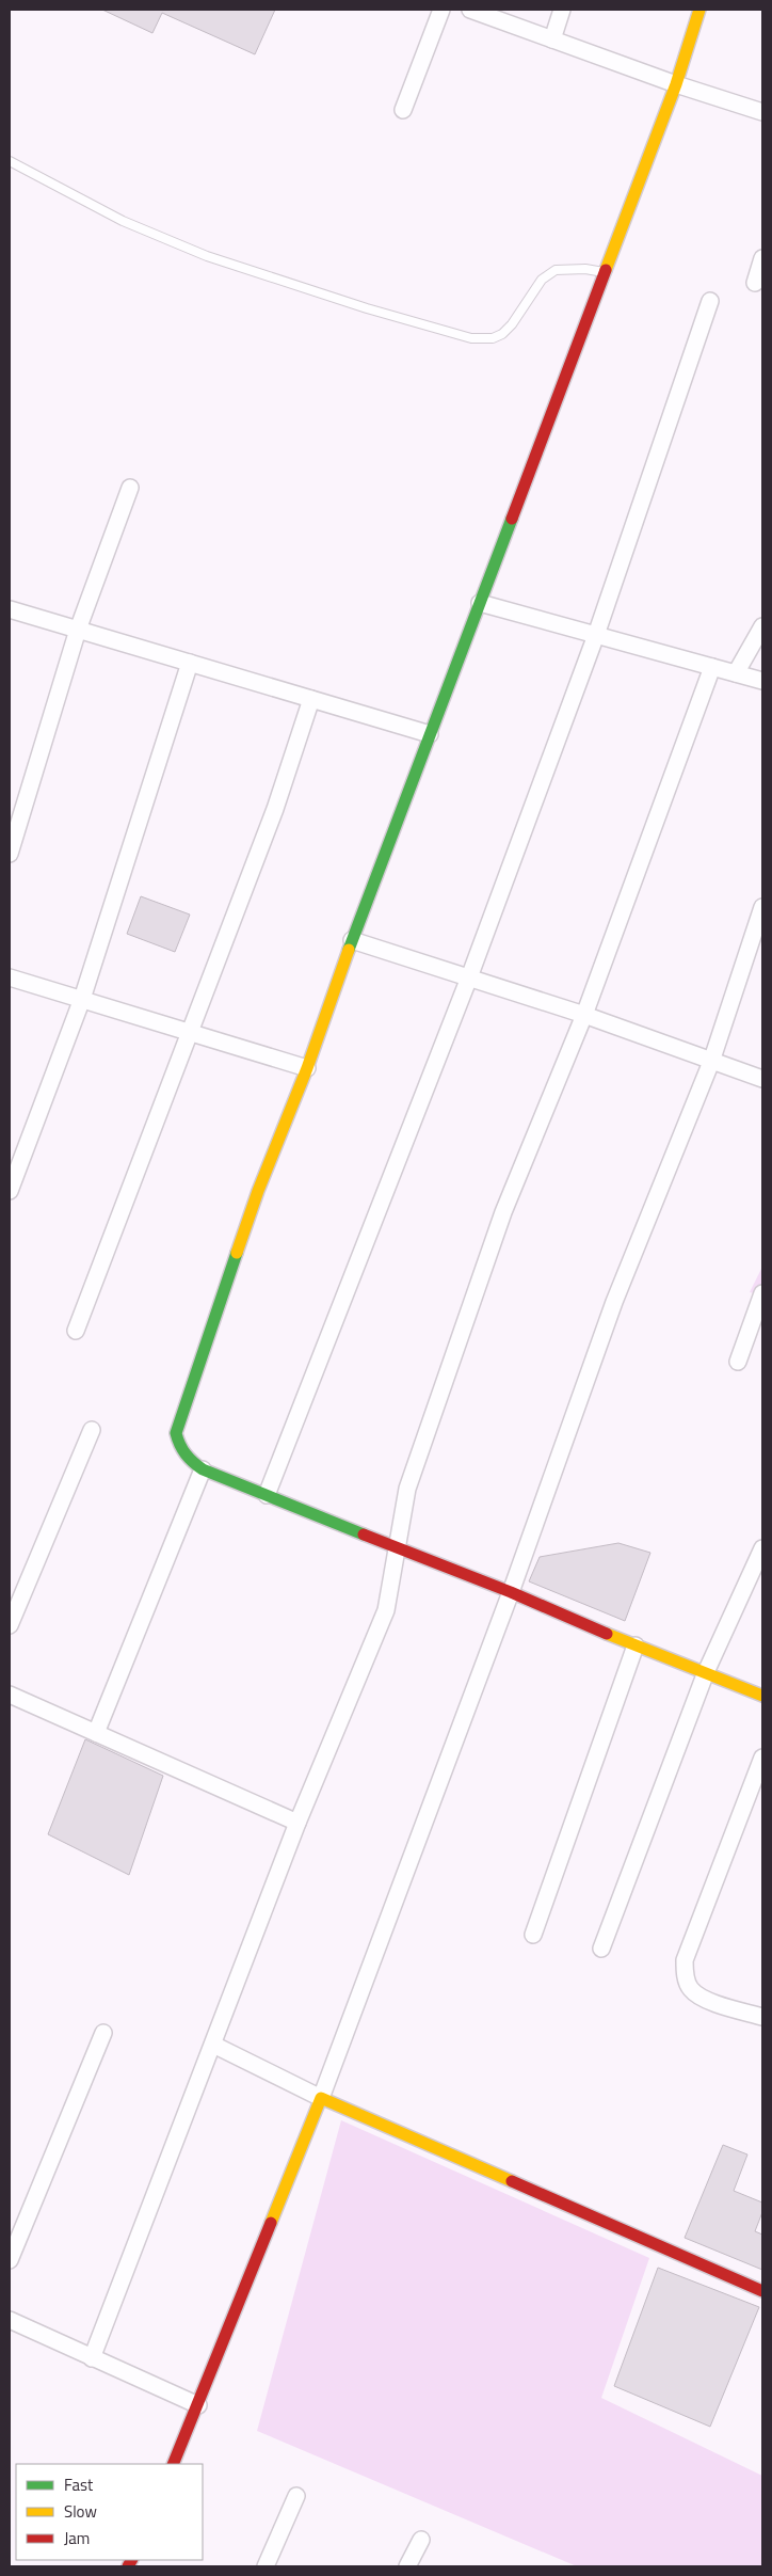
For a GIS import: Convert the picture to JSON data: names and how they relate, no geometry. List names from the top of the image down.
{
  "legend": ["Fast", "Slow", "Jam"]
}
